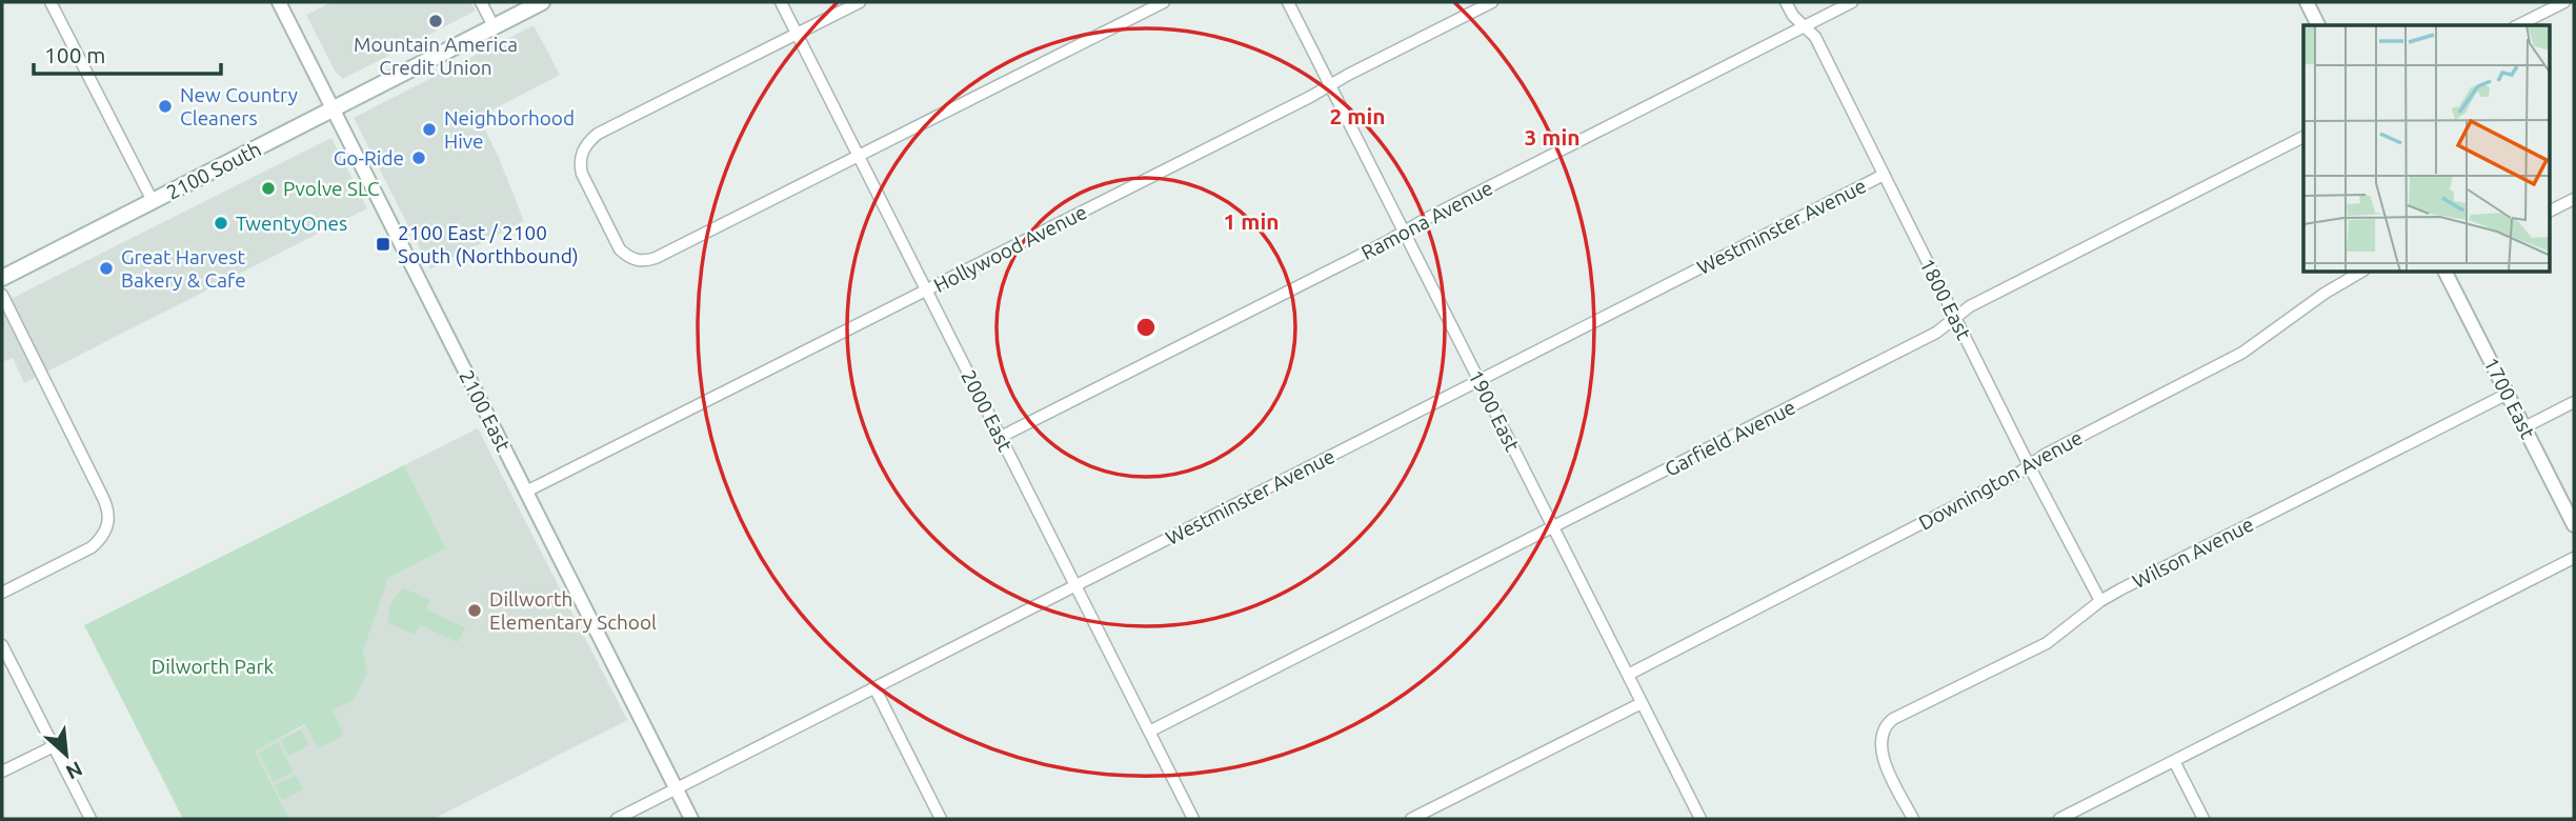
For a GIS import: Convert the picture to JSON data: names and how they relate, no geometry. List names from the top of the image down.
{
  "streets": {
    "main road": ["2100 South"],
    "street": [
      "Ramona Avenue",
      "Westminster Avenue",
      "Hollywood Avenue",
      "1800 East",
      "1700 East",
      "2100 East",
      "2000 East",
      "1900 East",
      "Garfield Avenue",
      "Downington Avenue",
      "Wilson Avenue"
    ]
  },
  "crossings": [
    ["2100 South", "2100 East"],
    ["Ramona Avenue", "1800 East"],
    ["Ramona Avenue", "2000 East"],
    ["Ramona Avenue", "1900 East"],
    ["Westminster Avenue", "1800 East"],
    ["Westminster Avenue", "2100 East"],
    ["Westminster Avenue", "2000 East"],
    ["Westminster Avenue", "1900 East"],
    ["Hollywood Avenue", "2100 East"],
    ["Hollywood Avenue", "2000 East"],
    ["Hollywood Avenue", "1900 East"],
    ["1800 East", "Garfield Avenue"],
    ["1800 East", "Downington Avenue"],
    ["1800 East", "Wilson Avenue"],
    ["1700 East", "Wilson Avenue"],
    ["2000 East", "Garfield Avenue"],
    ["1900 East", "Garfield Avenue"],
    ["1900 East", "Downington Avenue"]
  ],
  "parks": ["Dilworth Park"],
  "places": {
    "other": [
      "Mountain America Credit Union",
      "New Country Cleaners",
      "Neighborhood Hive",
      "Go-Ride",
      "Pvolve SLC",
      "TwentyOnes",
      "Great Harvest Bakery & Cafe",
      "Dillworth Elementary School"
    ],
    "transit": ["2100 East / 2100 South (Northbound)"]
  },
  "scale_bar": "100 m",
  "north": "bottom right",
  "rings": ["2 min", "3 min", "1 min"]
}
